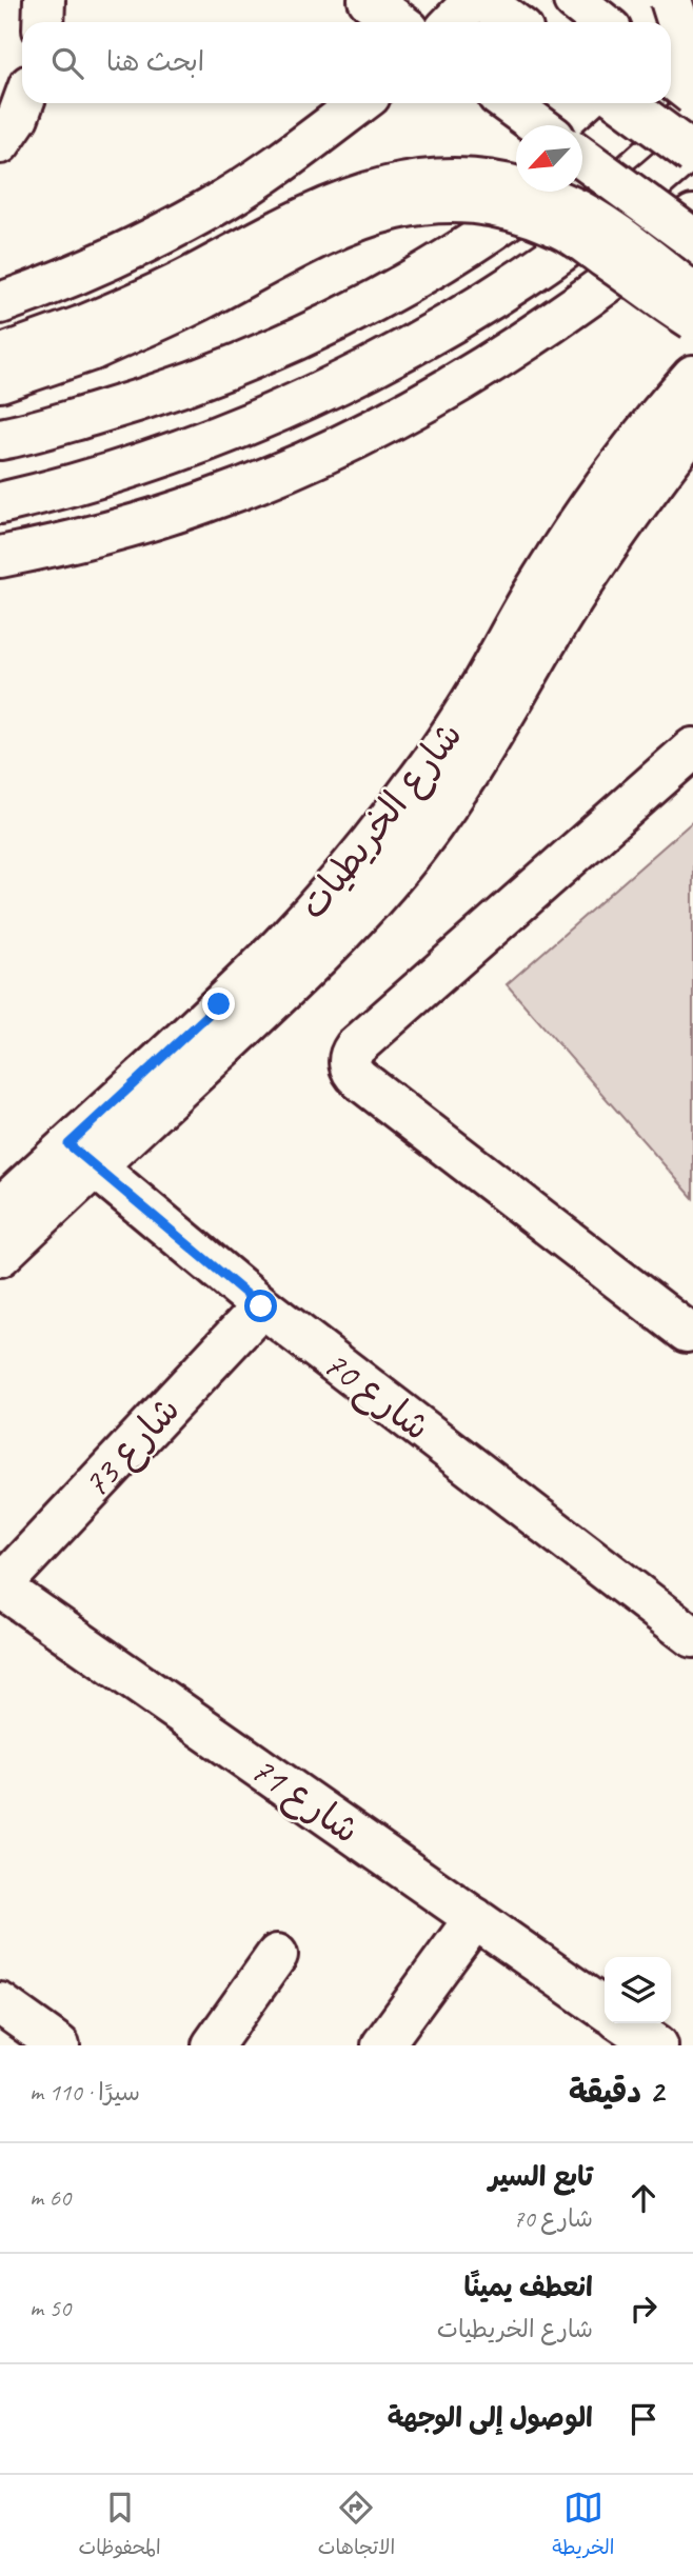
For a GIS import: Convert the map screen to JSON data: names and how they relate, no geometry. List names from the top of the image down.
{
  "streets": {
    "main road": [
      "شارع الخريطيات",
      "شارع 70",
      "شارع 73",
      "شارع 71"
    ]
  },
  "crossings": [
    ["شارع الخريطيات", "شارع 70"],
    ["شارع 70", "شارع 73"],
    ["شارع 73", "شارع 71"]
  ],
  "north": "bottom left",
  "page": {
    "search": "ابحث هنا",
    "heading": ["2 دقيقة", "سيرًا · 110 m"],
    "list": [
      ["تابع السير", "شارع 70", "60 m"],
      ["انعطف يمينًا", "شارع الخريطيات", "50 m"],
      "الوصول إلى الوجهة"
    ],
    "nav": ["الخريطة", "الاتجاهات", "المحفوظات"]
  }
}
